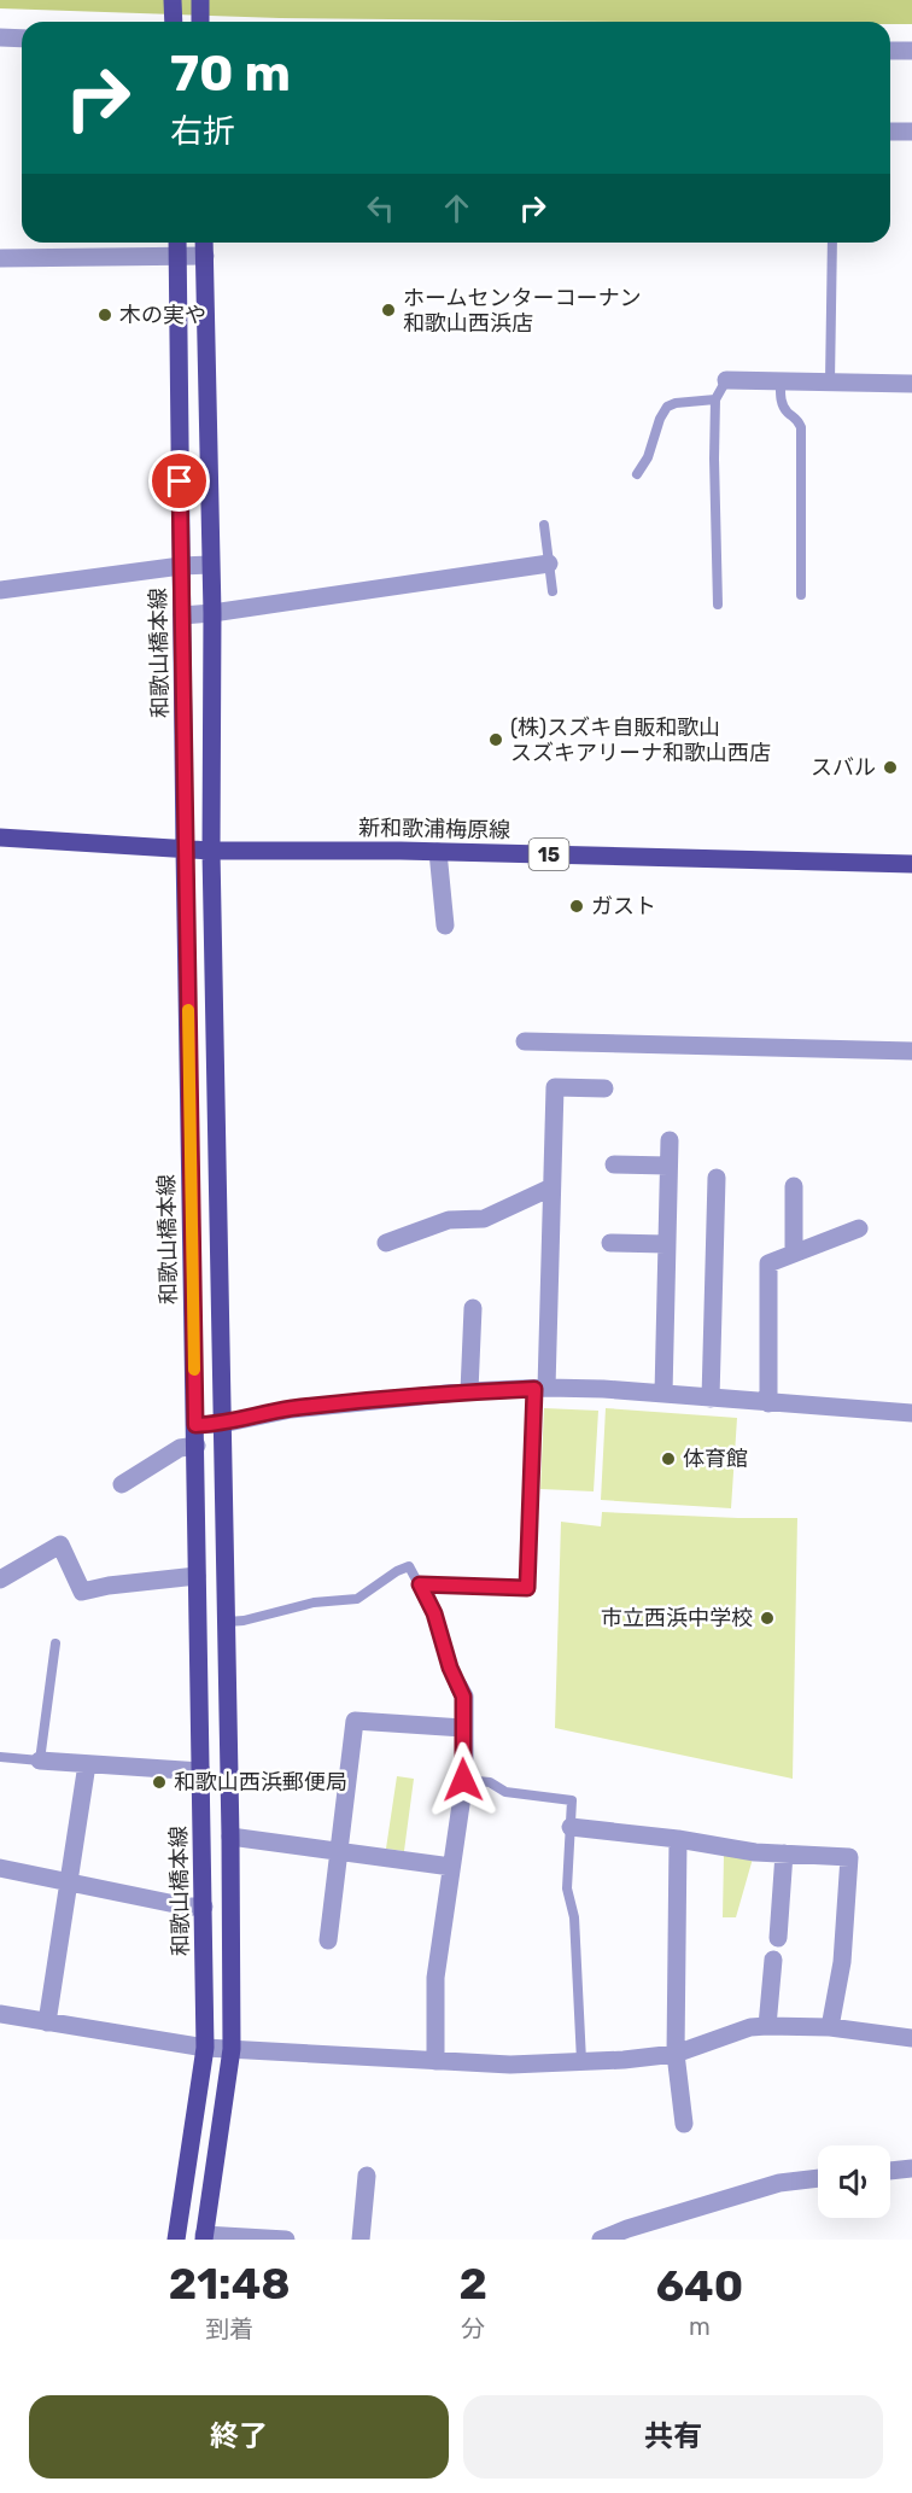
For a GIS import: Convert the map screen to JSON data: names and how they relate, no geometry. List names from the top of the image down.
{
  "streets": {
    "main road": ["和歌山橋本線", "新和歌浦梅原線", "15"]
  },
  "crossings": [
    ["和歌山橋本線", "新和歌浦梅原線"]
  ],
  "places": [
    "ホームセンターコーナン 和歌山西浜店",
    "木の実や",
    "(株)スズキ自販和歌山 スズキアリーナ和歌山西店",
    "スバル",
    "ガスト",
    "体育館",
    "市立西浜中学校",
    "和歌山西浜郵便局"
  ],
  "page": {
    "turn": ["70 m", "右折"],
    "eta": [
      "21:48",
      "到着",
      "2",
      "分",
      "640",
      "m"
    ],
    "buttons": ["終了", "共有"]
  }
}
